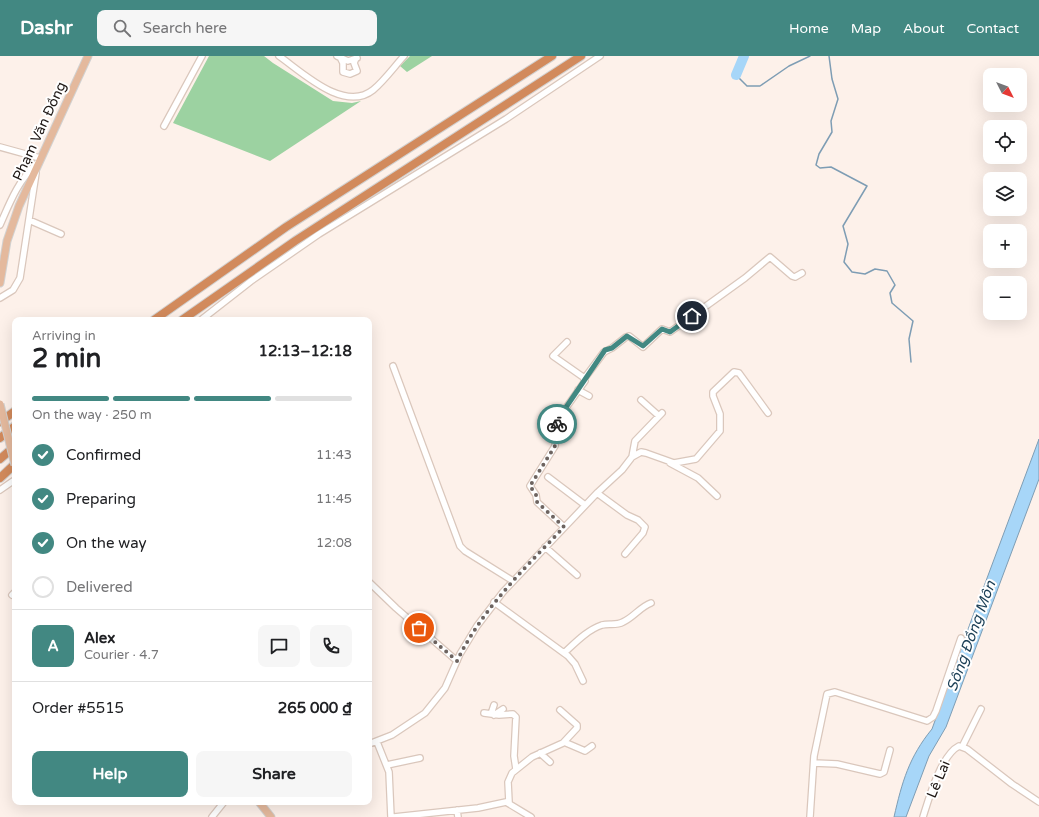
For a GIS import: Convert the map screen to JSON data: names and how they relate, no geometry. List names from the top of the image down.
{
  "streets": {
    "main road": ["Phạm Văn Đồng"],
    "street": ["Lê Lai"]
  },
  "water": ["Sông Đồng Môn"],
  "north": "bottom right",
  "page": {
    "header": "Dashr",
    "search": "Search here",
    "nav": [
      "Home",
      "Map",
      "About",
      "Contact"
    ],
    "map_buttons": ["+", "−"],
    "heading": ["2 min", "Arriving in", "12:13–12:18"],
    "panel": [
      "Alex",
      "Courier · 4.7",
      "Order #5515",
      "265 000 ₫"
    ],
    "bar": "On the way · 250 m",
    "list": [
      ["Confirmed", "11:43"],
      ["Preparing", "11:45"],
      ["On the way", "12:08"],
      "Delivered"
    ],
    "round": "A",
    "buttons": ["Help", "Share"]
  }
}
